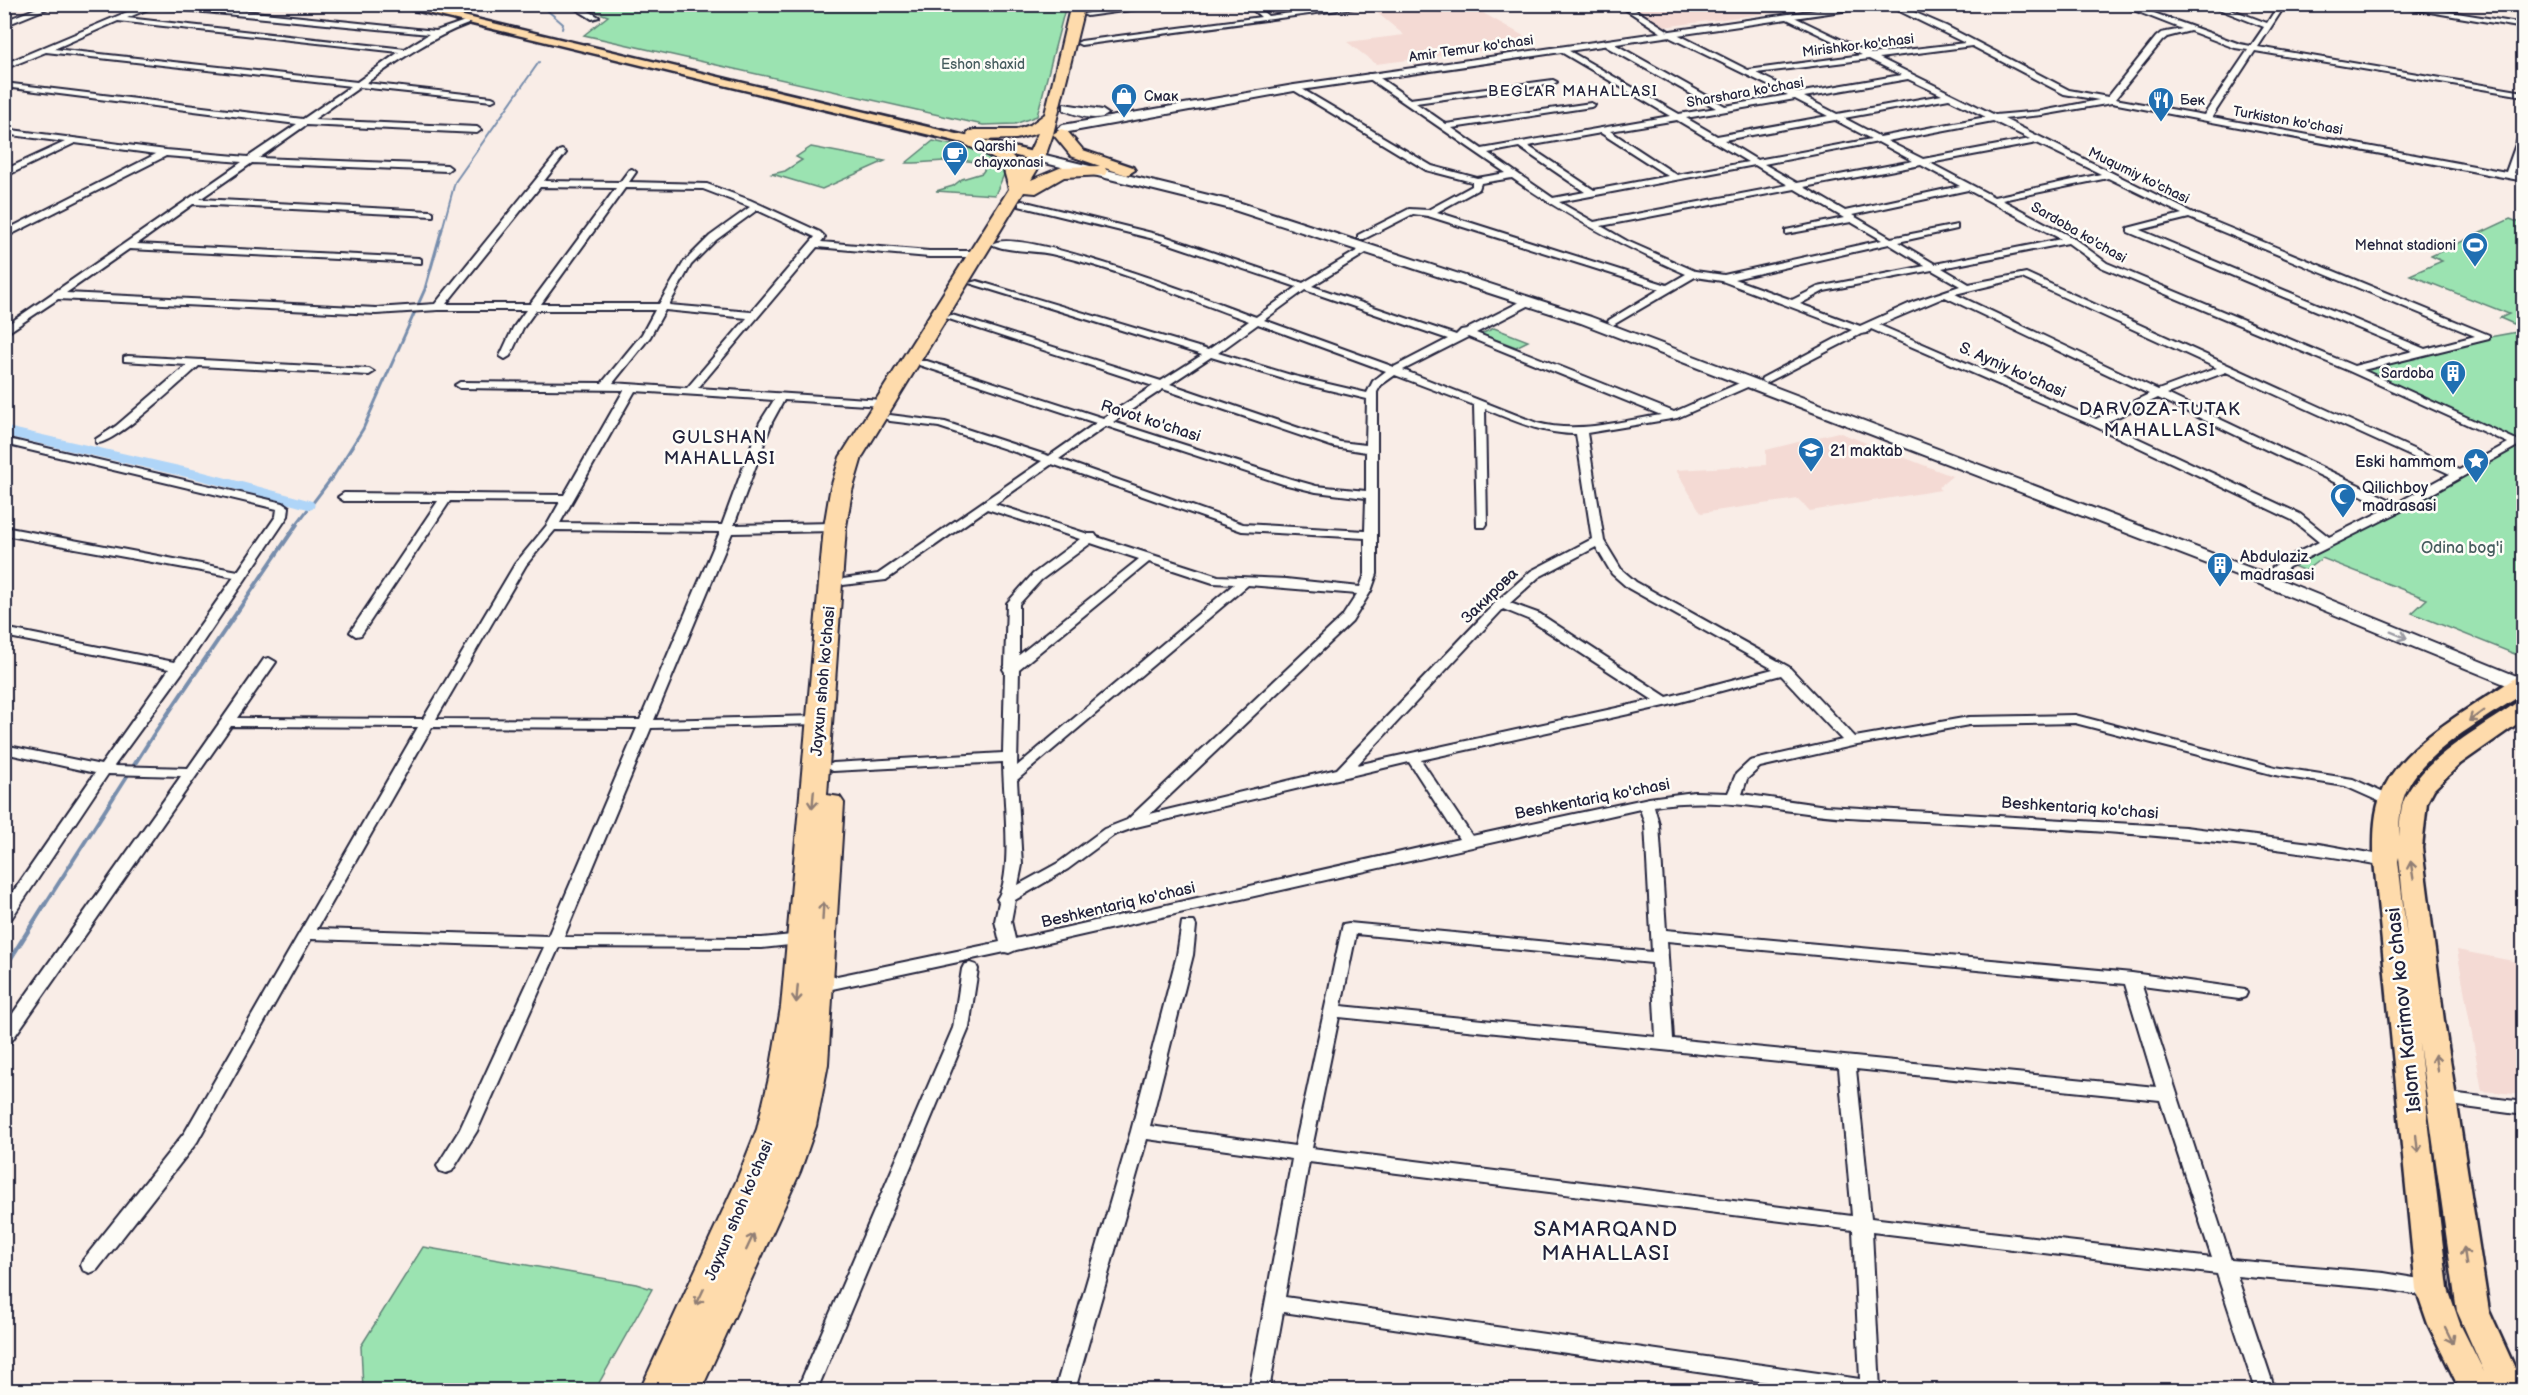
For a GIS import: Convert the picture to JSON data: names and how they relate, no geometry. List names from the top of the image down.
{
  "streets": {
    "highway": ["Jayxun shoh ko'chasi"],
    "main road": ["Amir Temur ko'chasi", "Islom Karimov ko‘chasi"],
    "street": [
      "Mirishkor ko'chasi",
      "Sharshara ko'chasi",
      "Turkiston ko'chasi",
      "Muqumiy ko'chasi",
      "Sardoba ko'chasi",
      "S. Ayniy ko'chasi",
      "Ravot ko'chasi",
      "Закирова",
      "Beshkentariq ko'chasi"
    ]
  },
  "crossings": [
    ["Mirishkor ko'chasi", "Turkiston ko'chasi"],
    ["Mirishkor ko'chasi", "Muqumiy ko'chasi"],
    ["Mirishkor ko'chasi", "Sardoba ko'chasi"],
    ["Amir Temur ko'chasi", "Turkiston ko'chasi"],
    ["Amir Temur ko'chasi", "Muqumiy ko'chasi"],
    ["Amir Temur ko'chasi", "Sardoba ko'chasi"],
    ["Amir Temur ko'chasi", "Jayxun shoh ko'chasi"],
    ["Sharshara ko'chasi", "Muqumiy ko'chasi"],
    ["Sharshara ko'chasi", "Sardoba ko'chasi"],
    ["Ravot ko'chasi", "Jayxun shoh ko'chasi"],
    ["Jayxun shoh ko'chasi", "Beshkentariq ko'chasi"],
    ["Beshkentariq ko'chasi", "Islom Karimov ko‘chasi"]
  ],
  "districts": [
    "BEGLAR MAHALLASI",
    "DARVOZA-TUTAK MAHALLASI",
    "GULSHAN MAHALLASI",
    "SAMARQAND MAHALLASI"
  ],
  "parks": ["Eshon shaxid", "Odina bog'i"],
  "places": {
    "shop": ["Смак"],
    "restaurant": ["Бек"],
    "cafe": ["Qarshi chayxonasi"],
    "sports": ["Mehnat stadioni"],
    "building": ["Sardoba", "Abdulaziz madrasasi"],
    "school or university": ["21 maktab"],
    "place": ["Eski hammom"],
    "mosque": ["Qilichboy madrasasi"]
  }
}
